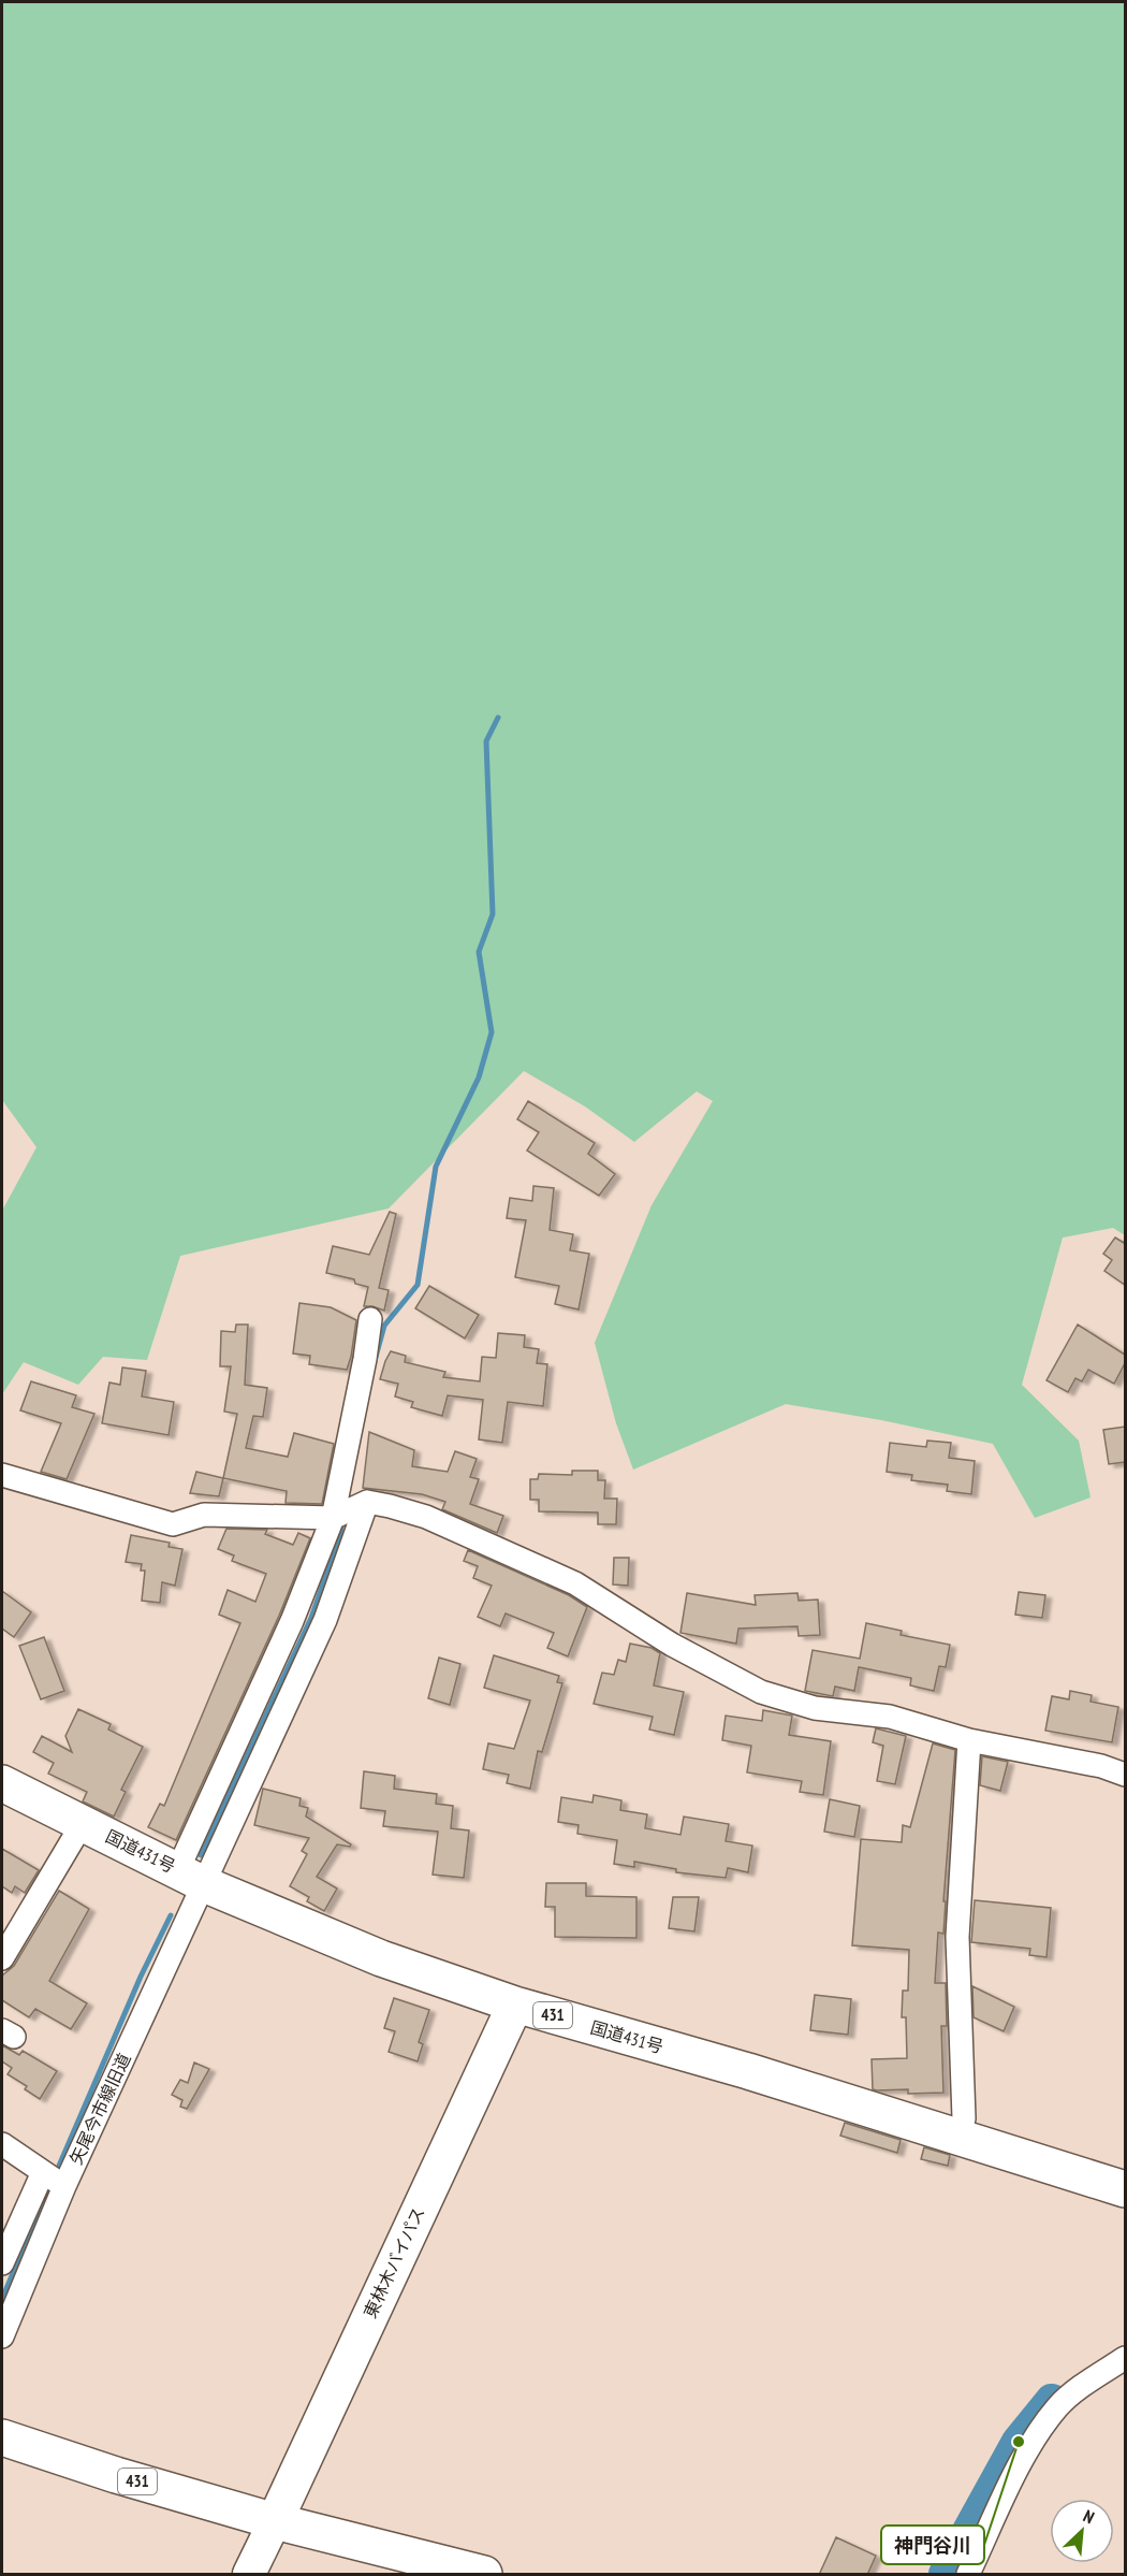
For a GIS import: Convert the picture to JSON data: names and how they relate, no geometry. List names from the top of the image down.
{
  "streets": {
    "highway": ["国道431号", "431", "東林木バイパス"],
    "street": ["矢尾今市線旧道"]
  },
  "crossings": [
    ["国道431号", "矢尾今市線旧道"],
    ["国道431号", "東林木バイパス"],
    ["431", "東林木バイパス"]
  ],
  "places": ["神門谷川"],
  "north": "top right"
}
